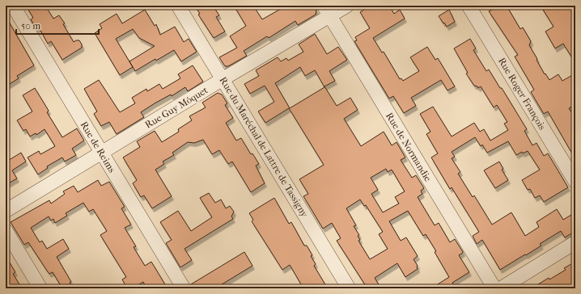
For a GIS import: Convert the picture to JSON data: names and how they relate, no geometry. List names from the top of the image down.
{
  "streets": {
    "street": [
      "Rue Roger François",
      "Rue Guy Môquet",
      "Rue de Reims",
      "Rue du Maréchal de Lattre de Tassigny",
      "Rue de Normandie"
    ]
  },
  "crossings": [
    ["Rue Guy Môquet", "Rue de Reims"],
    ["Rue Guy Môquet", "Rue du Maréchal de Lattre de Tassigny"],
    ["Rue Guy Môquet", "Rue de Normandie"]
  ],
  "scale_bar": "50 m"
}
